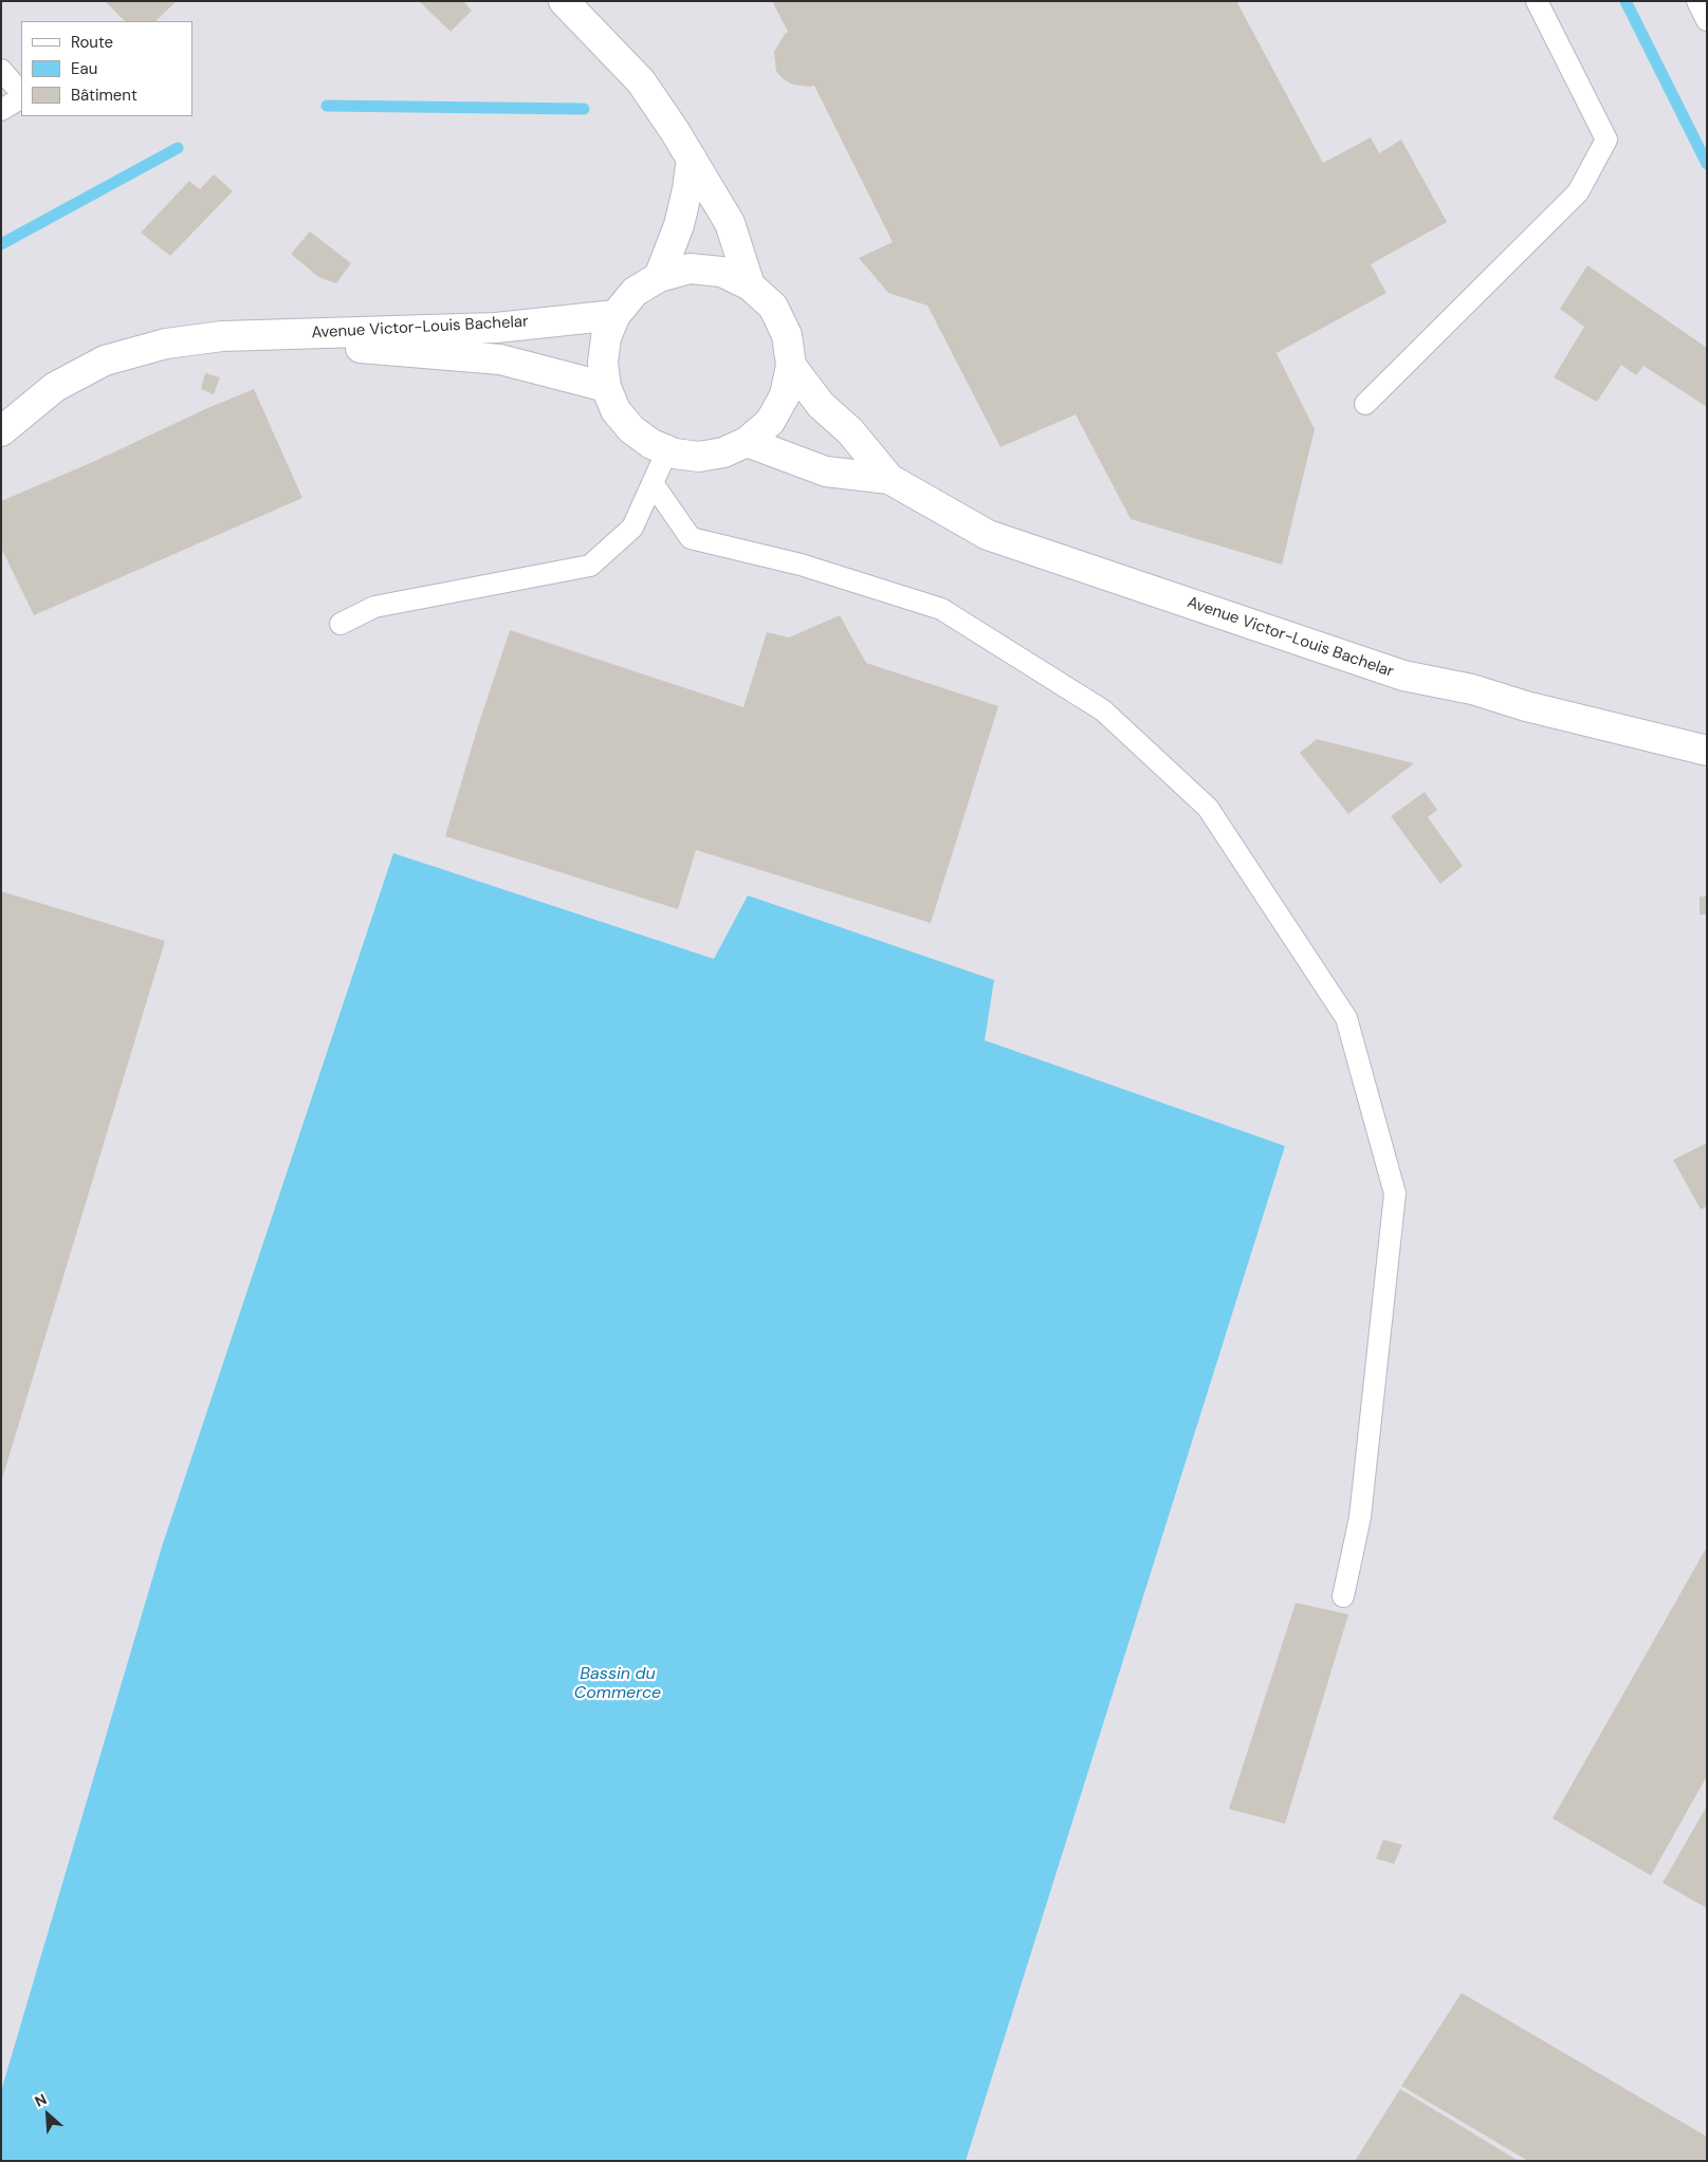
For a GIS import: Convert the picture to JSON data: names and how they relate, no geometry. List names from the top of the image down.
{
  "streets": {
    "main road": ["Avenue Victor-Louis Bachelar"]
  },
  "water": ["Bassin du Commerce"],
  "legend": ["Route", "Eau", "Bâtiment"],
  "north": "top left"
}
